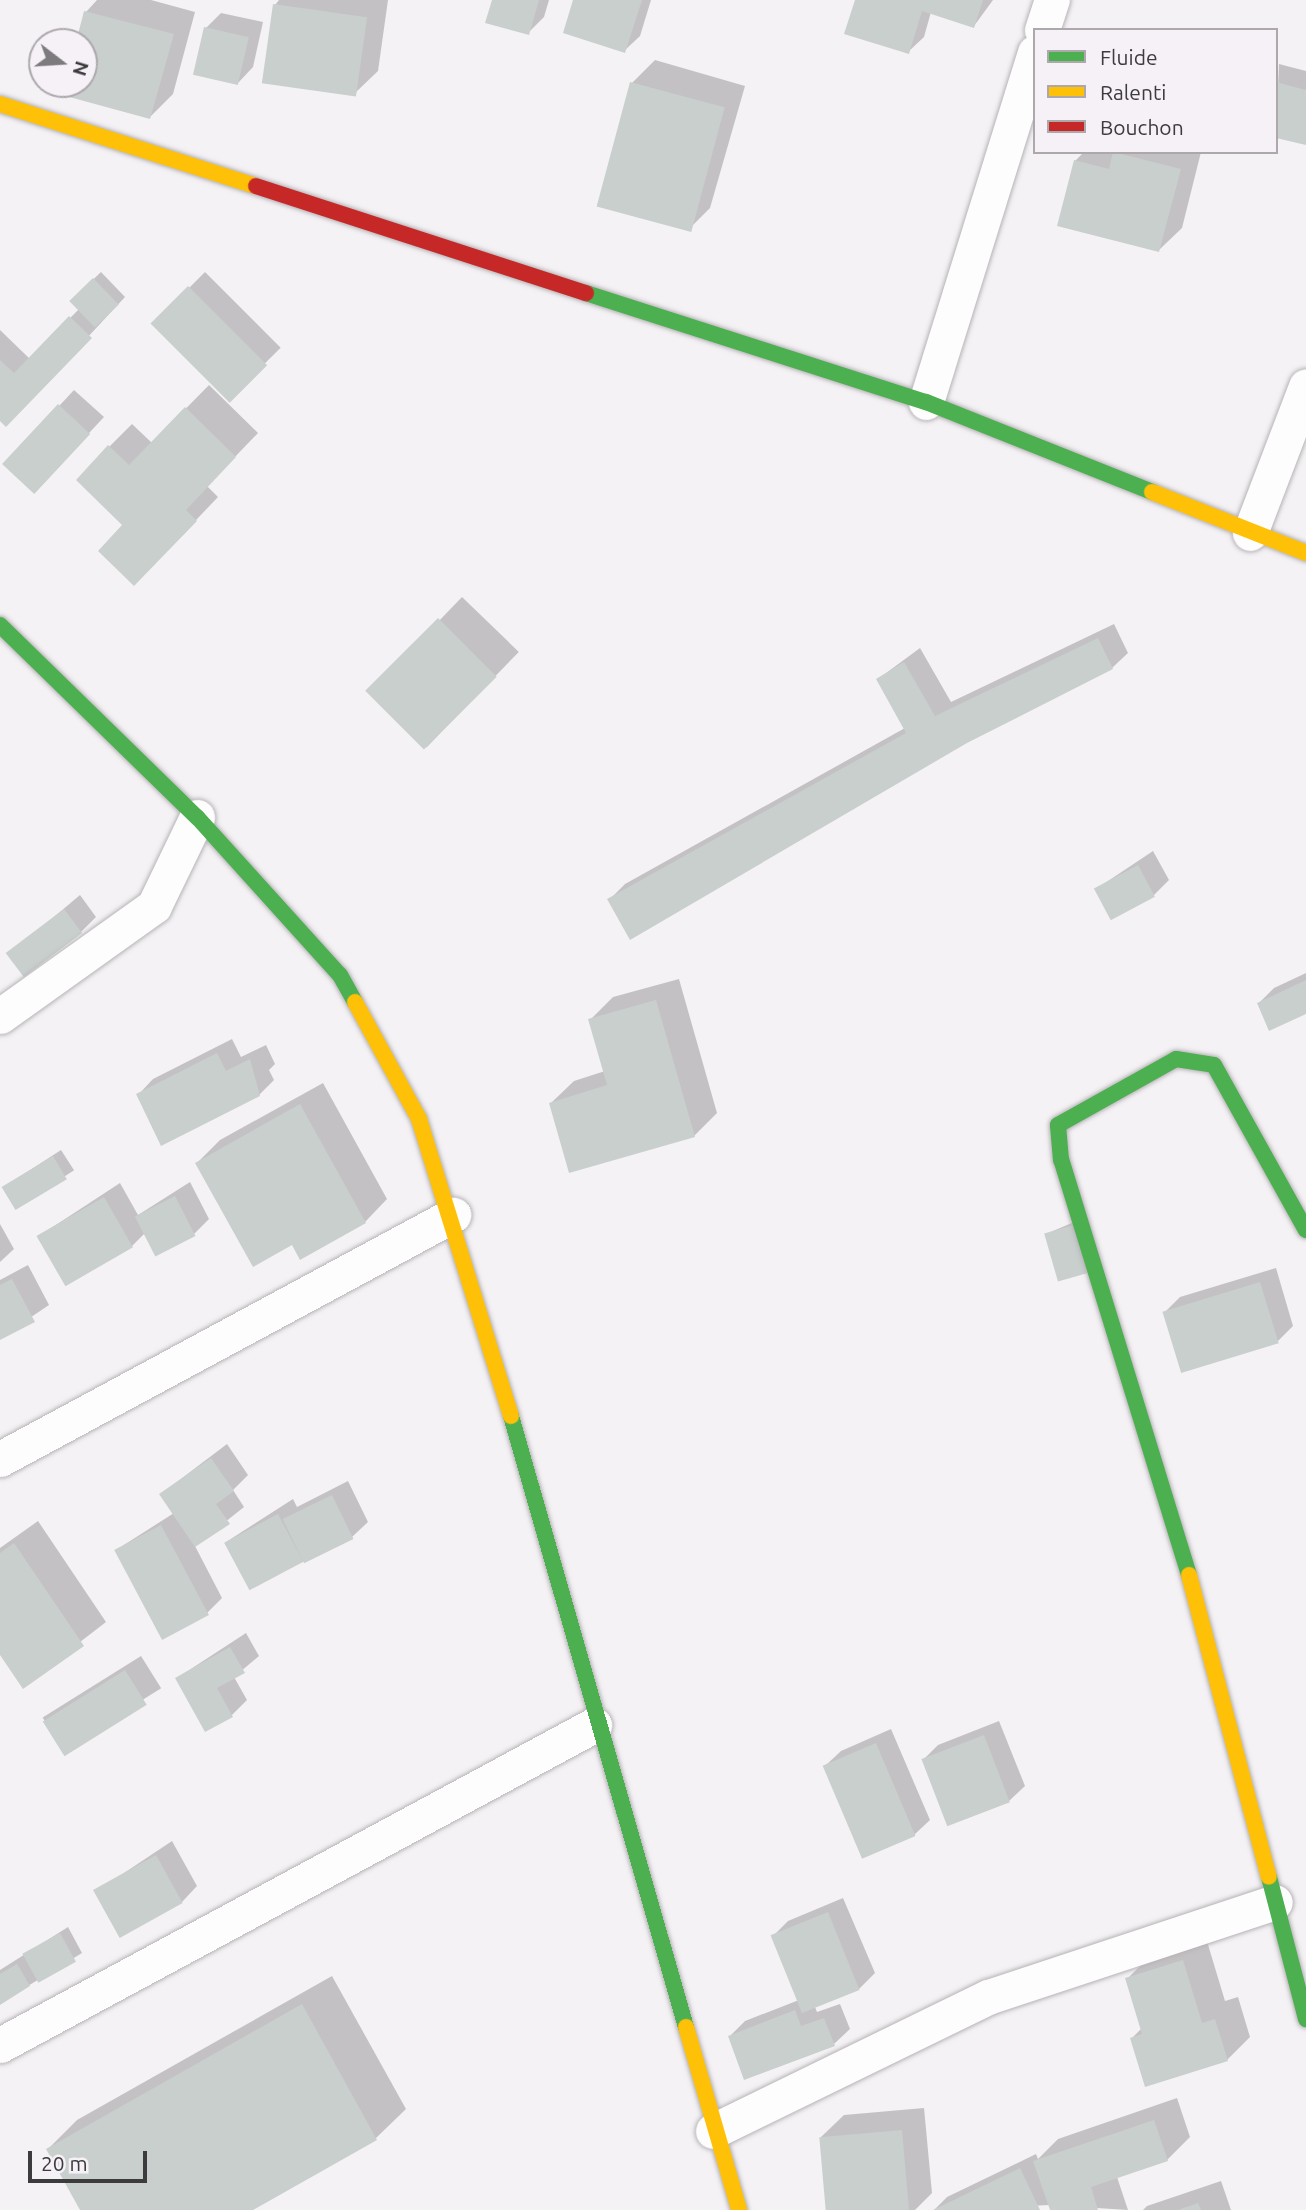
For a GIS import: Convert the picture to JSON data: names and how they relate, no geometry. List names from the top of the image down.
{
  "legend": ["Fluide", "Ralenti", "Bouchon"],
  "scale_bar": "20 m",
  "north": "right"
}
